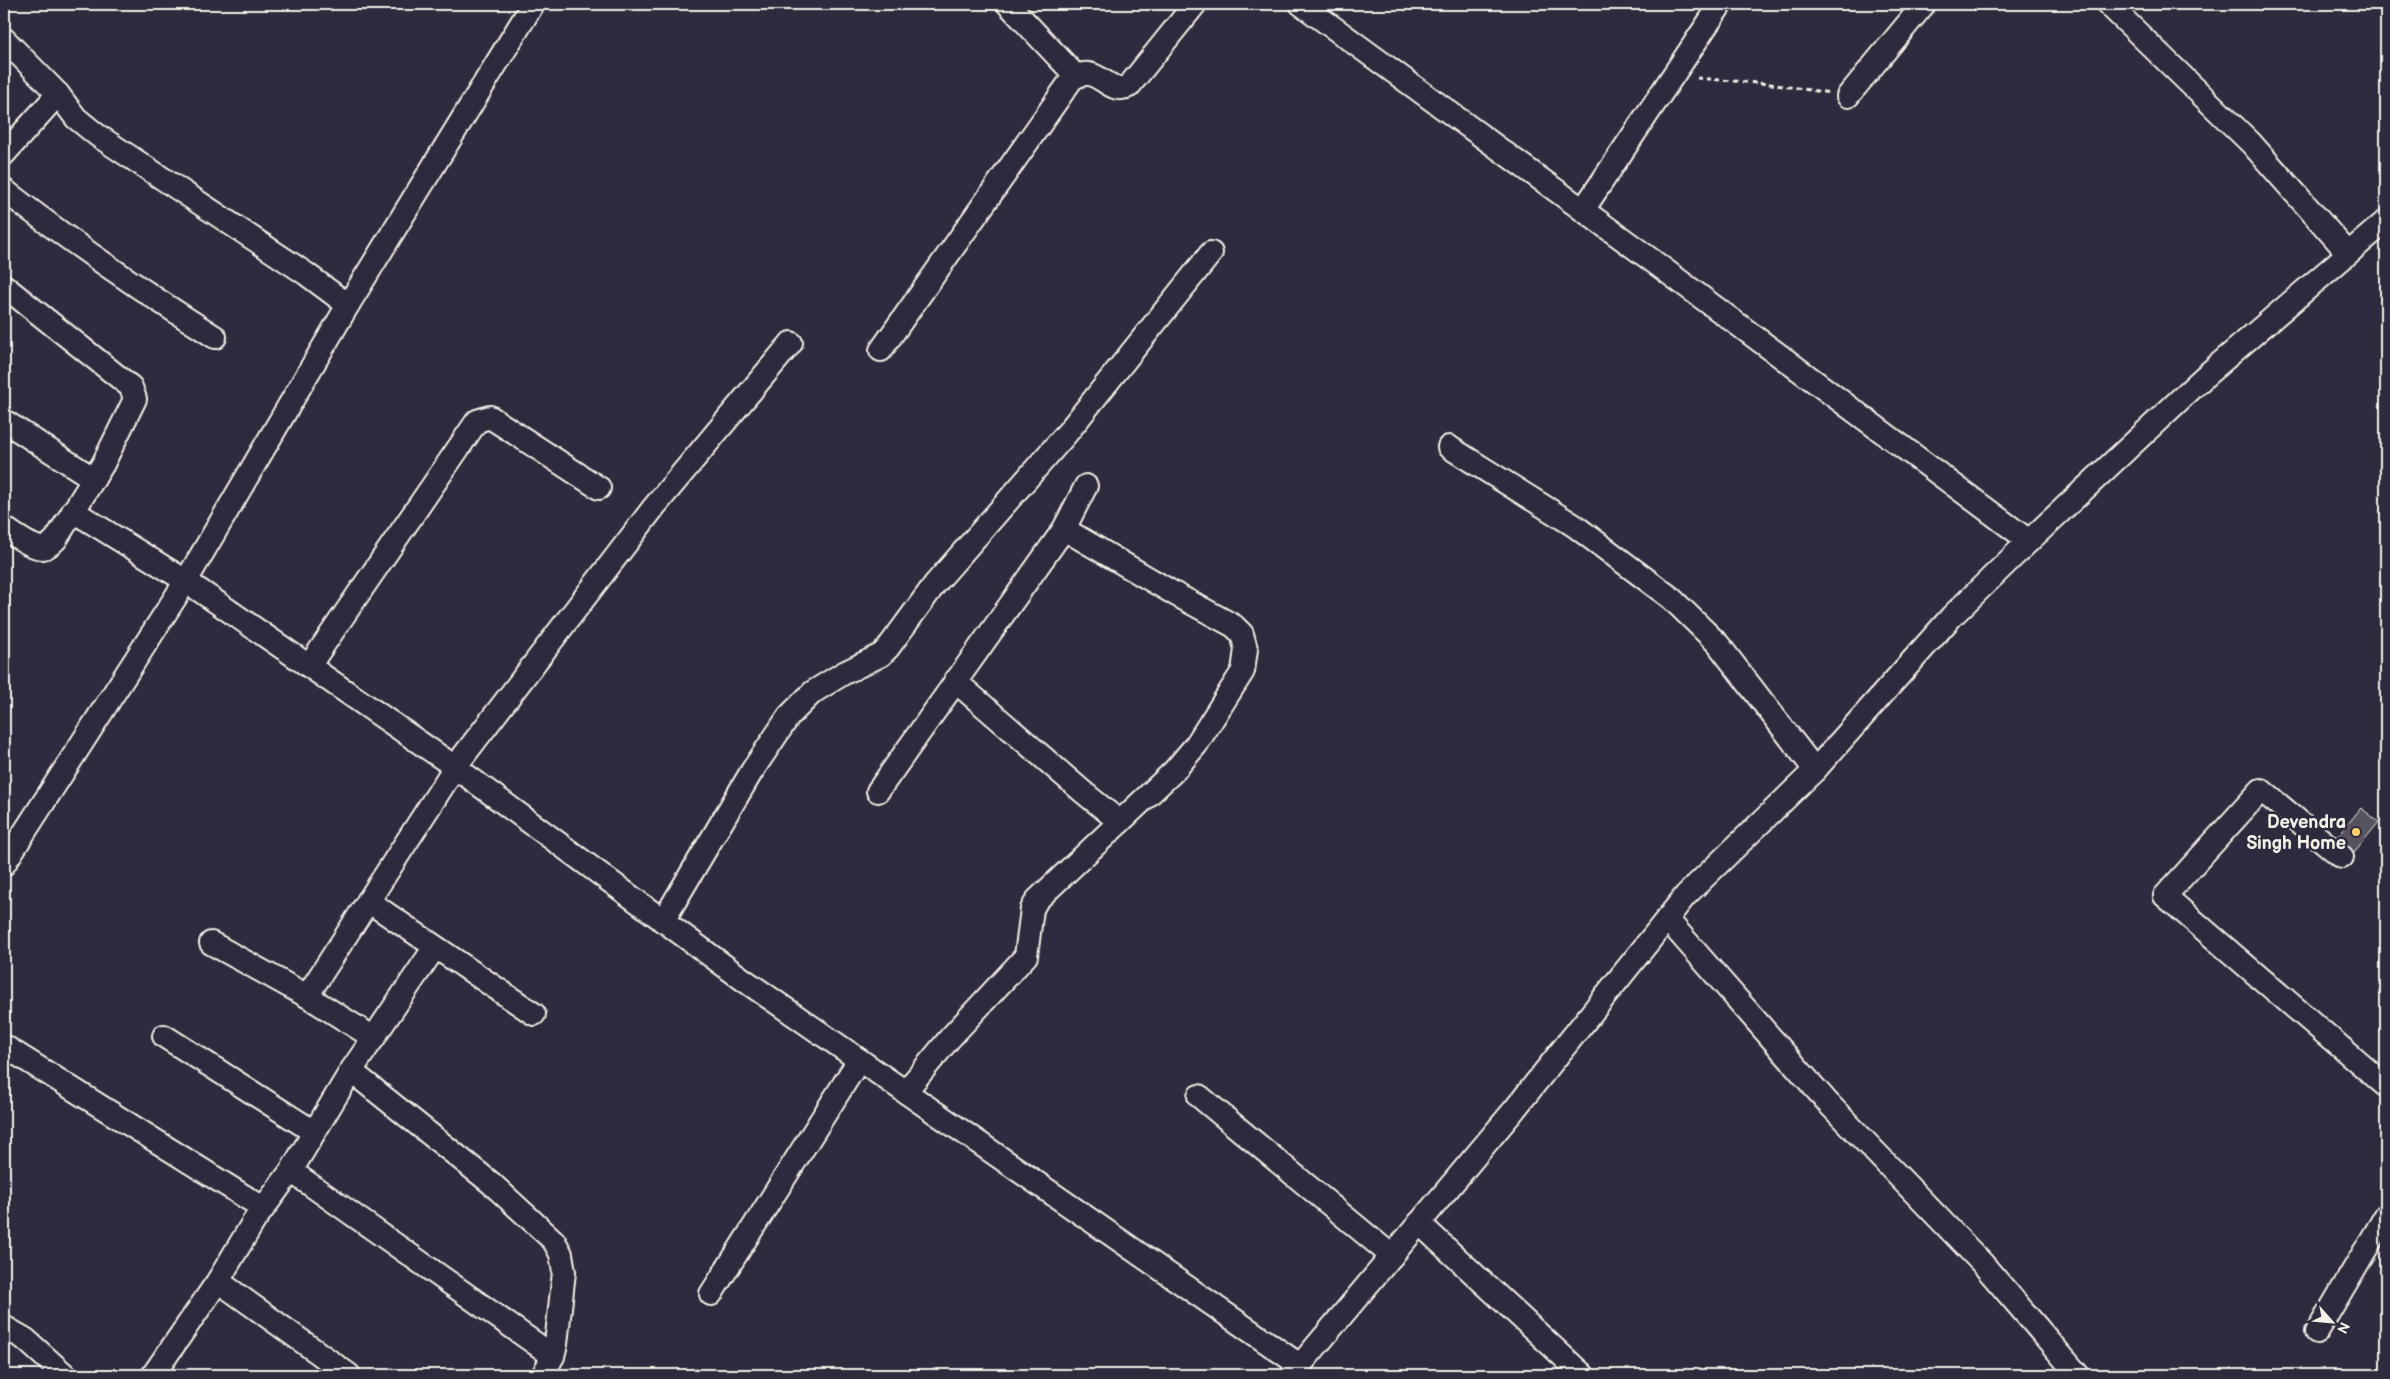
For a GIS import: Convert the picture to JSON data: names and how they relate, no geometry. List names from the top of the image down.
{
  "places": ["Devendra Singh Home"],
  "north": "bottom right"
}
